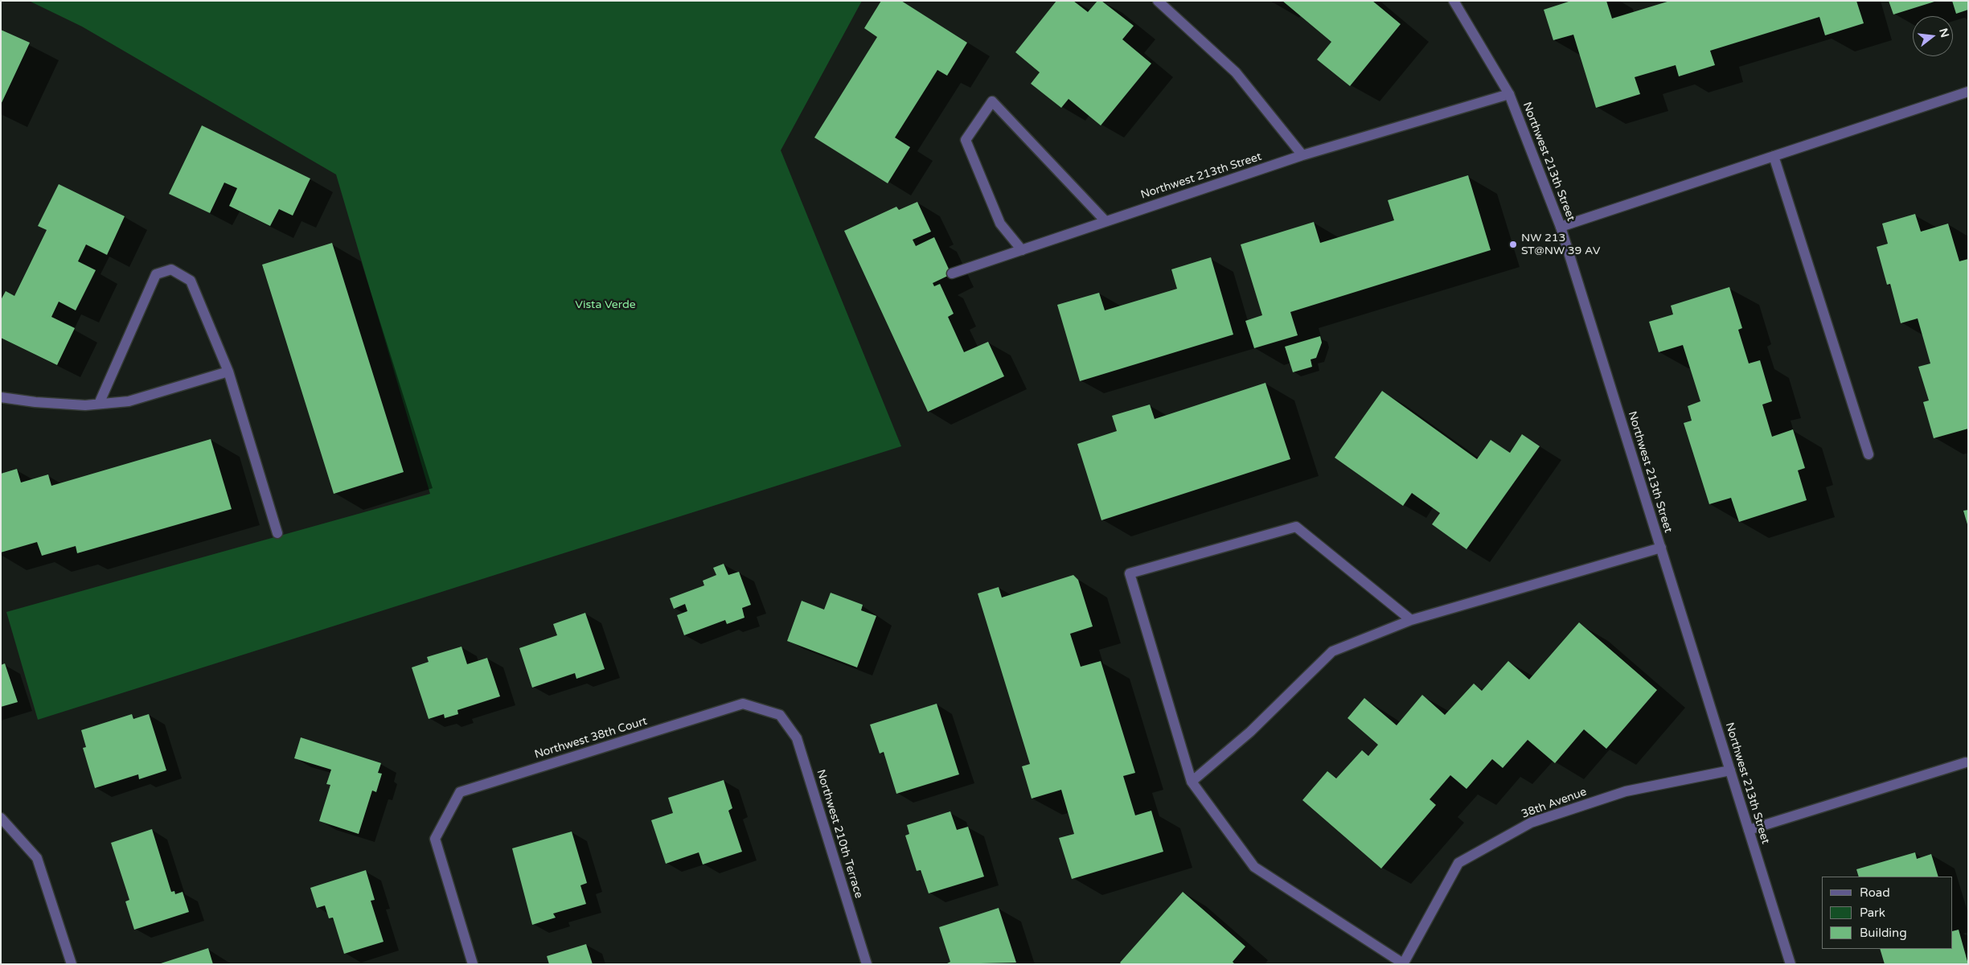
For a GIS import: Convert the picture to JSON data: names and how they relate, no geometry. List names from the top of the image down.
{
  "streets": {
    "street": [
      "Northwest 213th Street",
      "Northwest 38th Court",
      "38th Avenue",
      "Northwest 210th Terrace"
    ]
  },
  "crossings": [
    ["Northwest 213th Street", "38th Avenue"],
    ["Northwest 38th Court", "Northwest 210th Terrace"]
  ],
  "parks": ["Vista Verde"],
  "places": ["NW 213 ST@NW 39 AV"],
  "legend": ["Road", "Park", "Building"],
  "north": "right"
}
